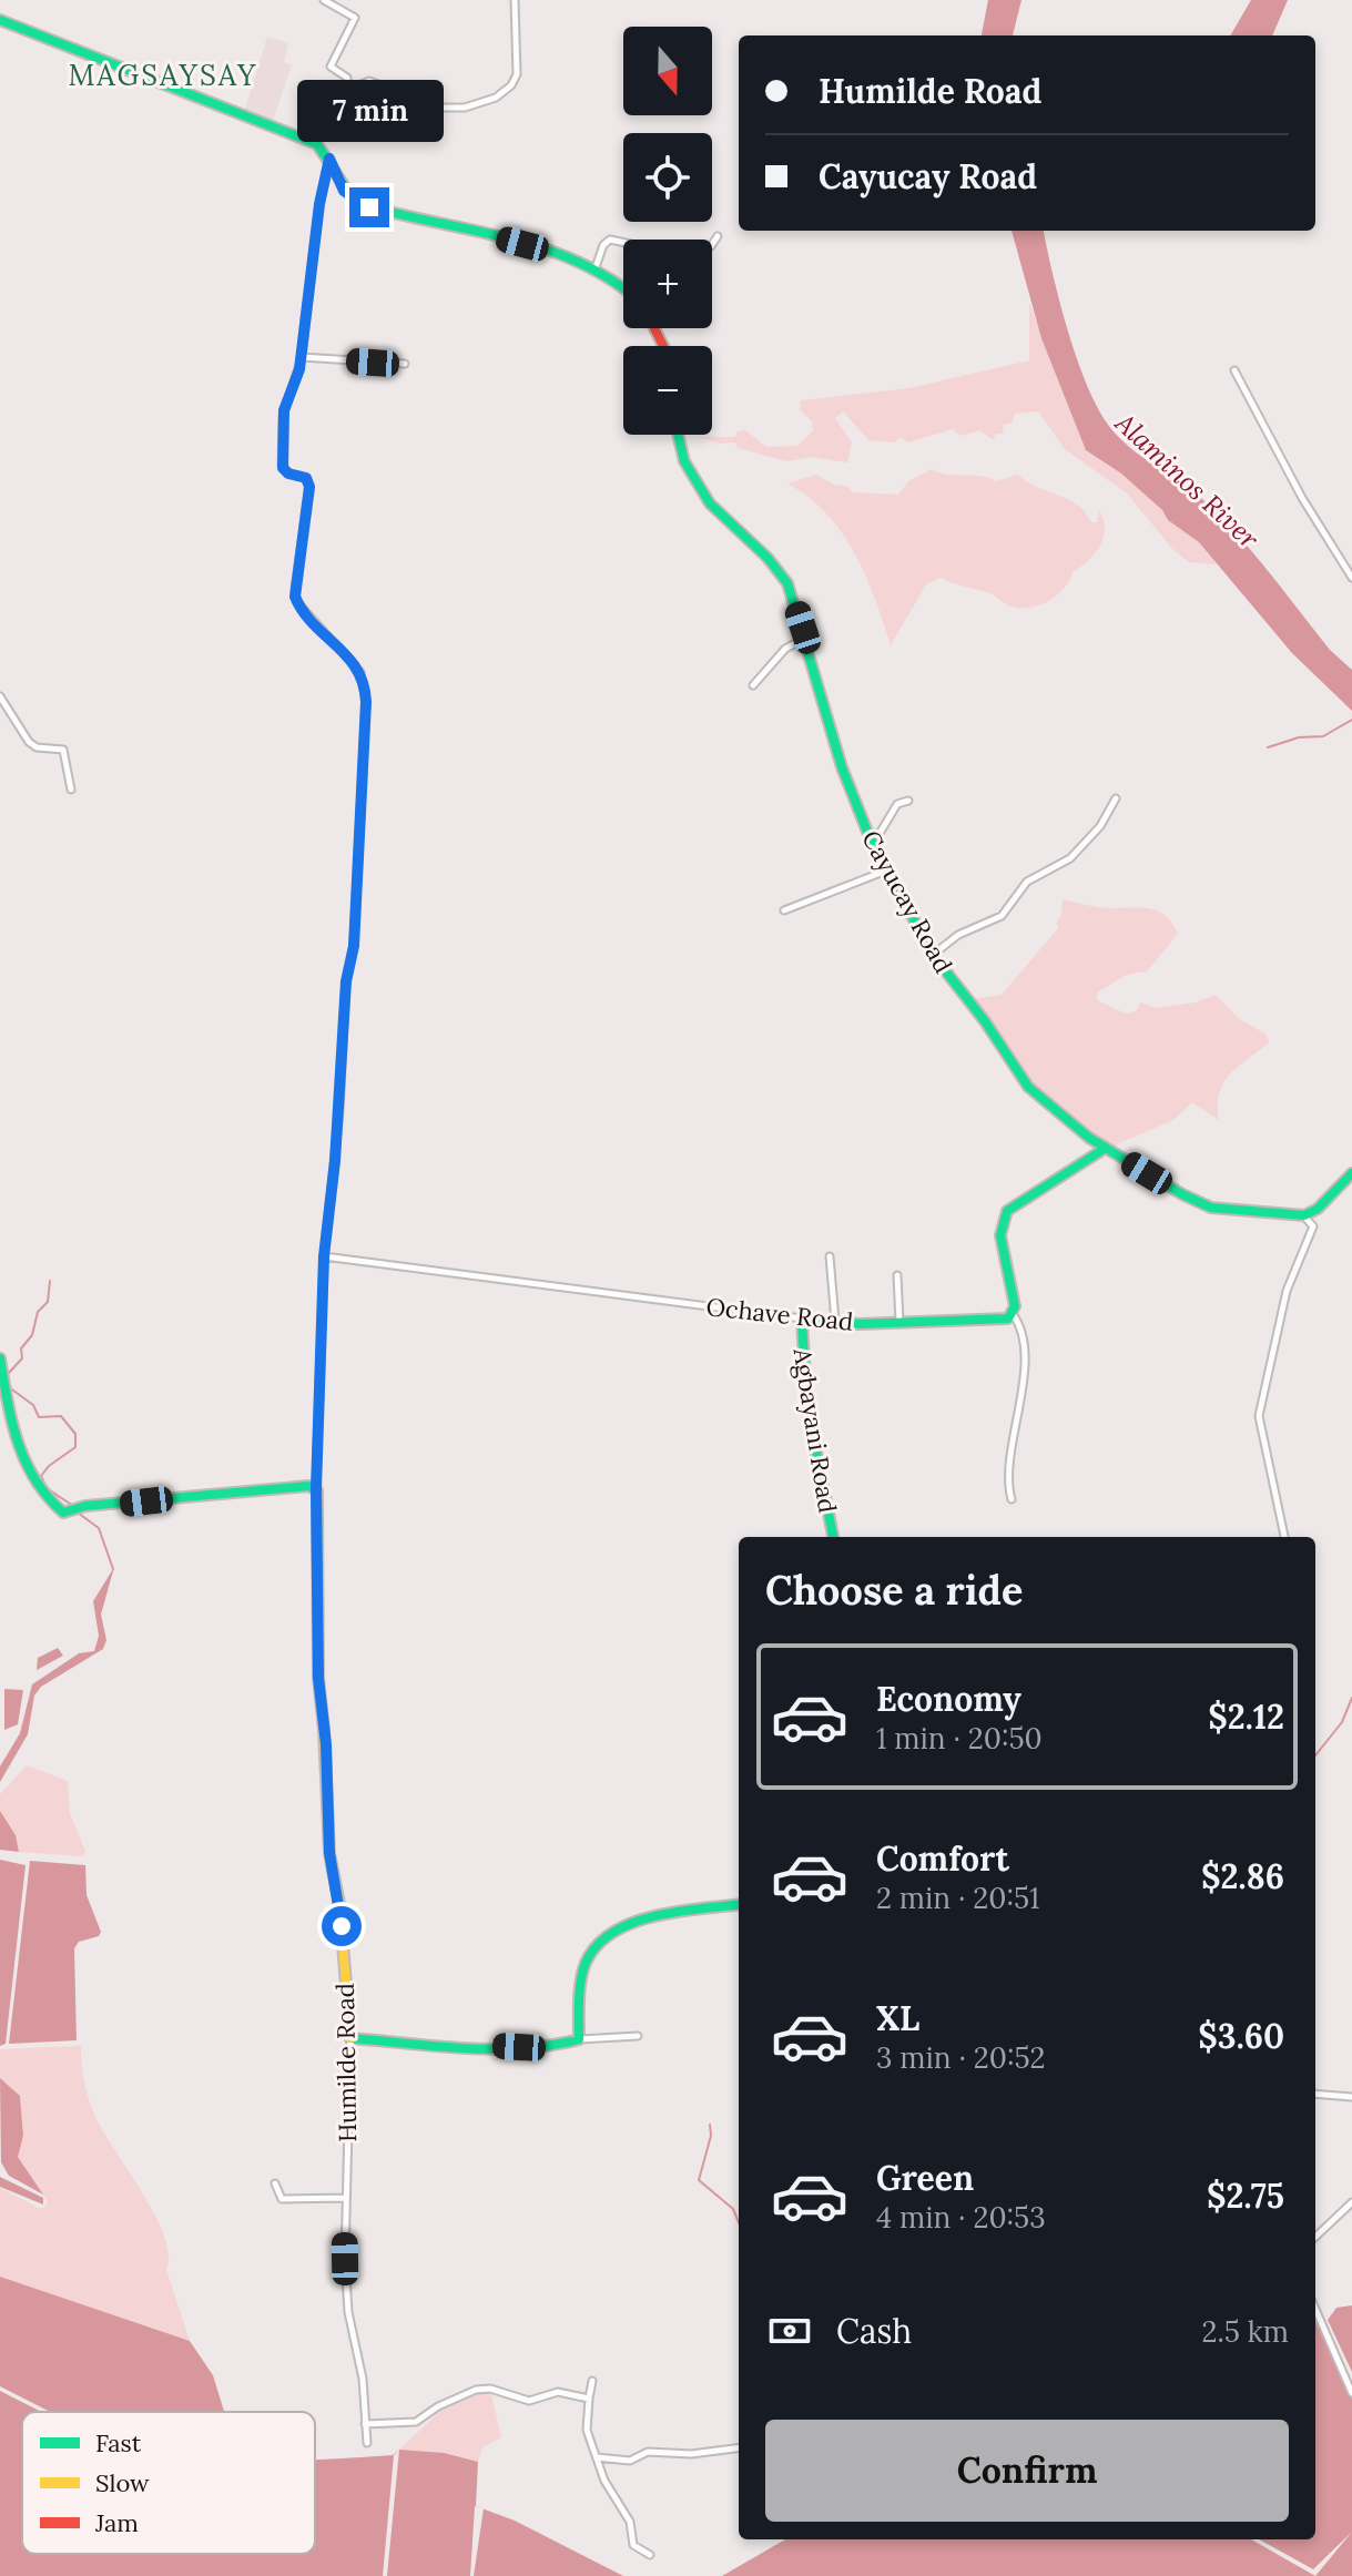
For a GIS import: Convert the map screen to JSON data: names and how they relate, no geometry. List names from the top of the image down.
{
  "streets": {
    "street": [
      "Cayucay Road",
      "Ochave Road",
      "Agbayani Road",
      "Humilde Road"
    ]
  },
  "crossings": [
    ["Ochave Road", "Agbayani Road"],
    ["Ochave Road", "Humilde Road"]
  ],
  "districts": ["MAGSAYSAY"],
  "water": ["Alaminos River"],
  "legend": ["Fast", "Slow", "Jam"],
  "north": "bottom",
  "page": {
    "map_buttons": ["+", "−"],
    "banner": ["Humilde Road", "Cayucay Road"],
    "bubble": "7 min",
    "heading": "Choose a ride",
    "list": [
      {
        "name": "Economy",
        "note": "1 min · 20:50",
        "value": "$2.12"
      },
      {
        "name": "Comfort",
        "note": "2 min · 20:51",
        "value": "$2.86"
      },
      {
        "name": "XL",
        "note": "3 min · 20:52",
        "value": "$3.60"
      },
      {
        "name": "Green",
        "note": "4 min · 20:53",
        "value": "$2.75"
      }
    ],
    "pay": ["Cash", "2.5 km"],
    "buttons": "Confirm"
  }
}
